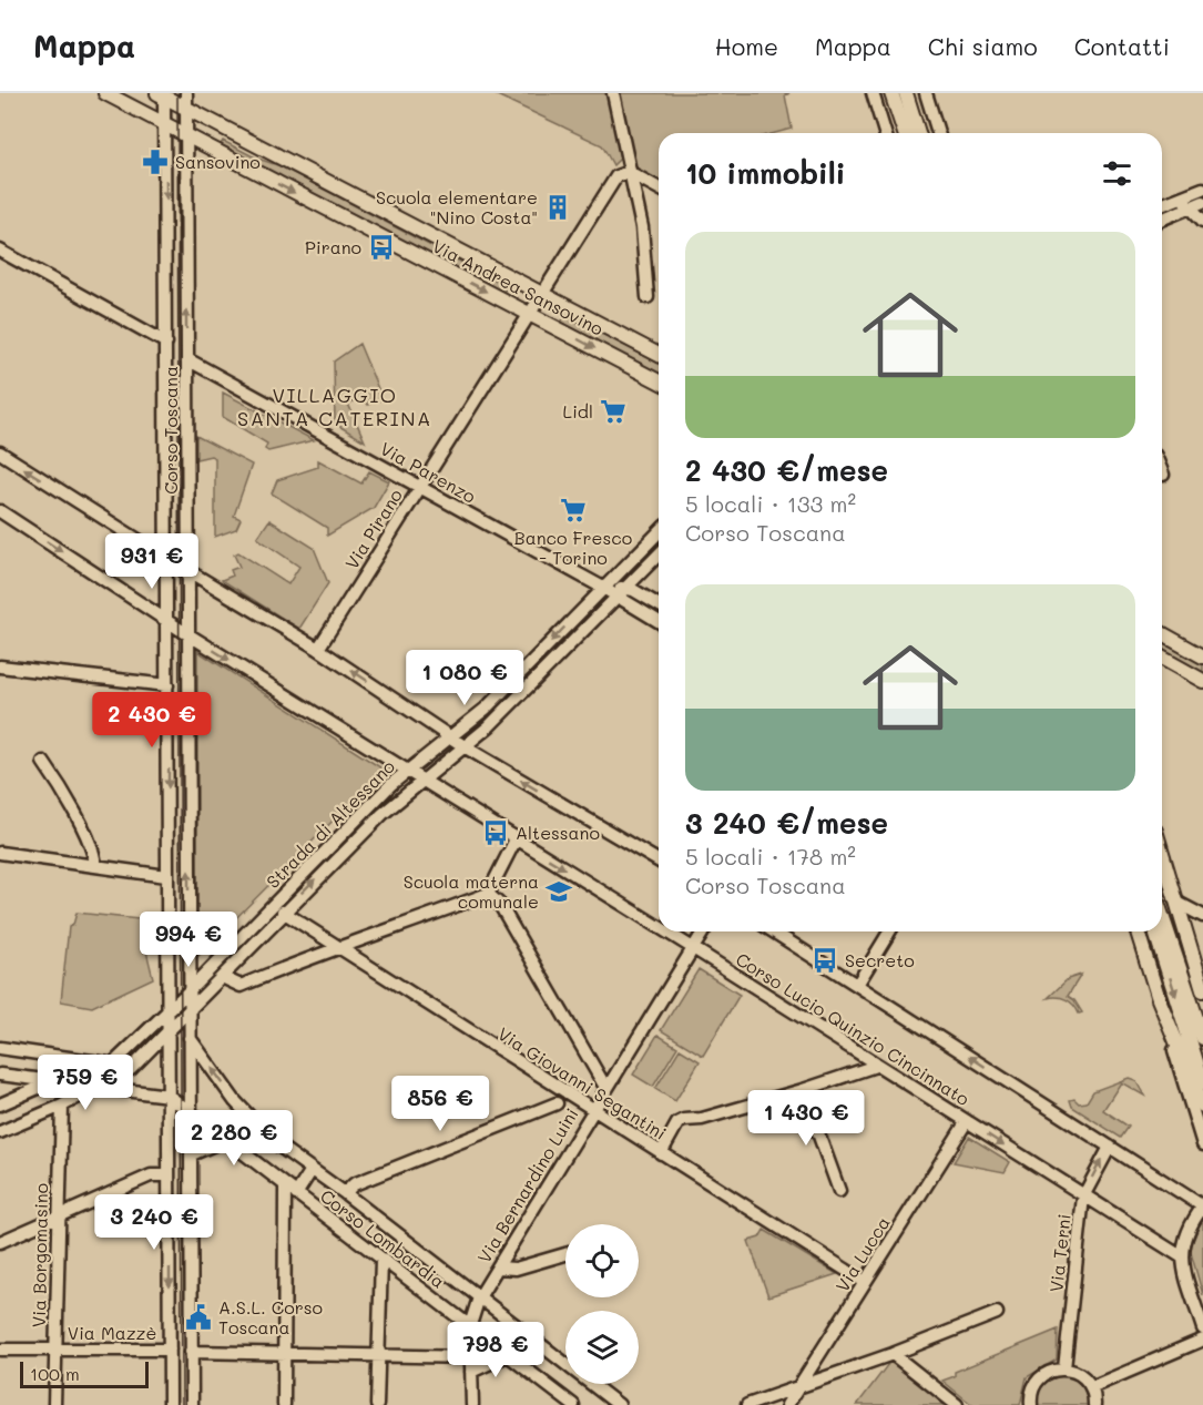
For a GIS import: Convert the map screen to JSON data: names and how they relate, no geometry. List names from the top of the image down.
{
  "streets": {
    "main road": ["Via Andrea Sansovino"],
    "street": [
      "Corso Toscana",
      "Via Parenzo",
      "Via Pirano",
      "Strada di Altessano",
      "Corso Lucio Quinzio Cincinnato",
      "Via Giovanni Segantini",
      "Via Bernardino Luini",
      "Corso Lombardia",
      "Via Terni",
      "Via Lucca",
      "Via Borgomasino",
      "Via Mazzè"
    ]
  },
  "crossings": [
    ["Via Andrea Sansovino", "Corso Toscana"],
    ["Via Andrea Sansovino", "Via Pirano"],
    ["Corso Toscana", "Via Parenzo"],
    ["Corso Toscana", "Strada di Altessano"],
    ["Corso Toscana", "Corso Lucio Quinzio Cincinnato"],
    ["Corso Toscana", "Corso Lombardia"],
    ["Corso Toscana", "Via Mazzè"],
    ["Via Parenzo", "Via Pirano"],
    ["Via Parenzo", "Strada di Altessano"],
    ["Strada di Altessano", "Corso Lucio Quinzio Cincinnato"],
    ["Strada di Altessano", "Via Giovanni Segantini"],
    ["Strada di Altessano", "Corso Lombardia"],
    ["Strada di Altessano", "Via Borgomasino"],
    ["Corso Lucio Quinzio Cincinnato", "Via Bernardino Luini"],
    ["Corso Lucio Quinzio Cincinnato", "Via Terni"],
    ["Corso Lucio Quinzio Cincinnato", "Via Lucca"],
    ["Via Giovanni Segantini", "Via Bernardino Luini"],
    ["Via Giovanni Segantini", "Via Lucca"],
    ["Via Bernardino Luini", "Corso Lombardia"],
    ["Via Borgomasino", "Via Mazzè"]
  ],
  "districts": ["VILLAGGIO SANTA CATERINA"],
  "places": {
    "pharmacy": ["Sansovino"],
    "building": ["Scuola elementare \"Nino Costa\""],
    "bus stop": ["Pirano", "Altessano", "Secreto"],
    "supermarket": ["Lidl", "Banco Fresco - Torino"],
    "school or university": ["Scuola materna comunale"],
    "public building": ["A.S.L. Corso Toscana"]
  },
  "scale_bar": "100 m",
  "page": {
    "header": "Mappa",
    "nav": [
      "Home",
      "Mappa",
      "Chi siamo",
      "Contatti"
    ],
    "heading": "10 immobili",
    "list": [
      {
        "name": "2 430 €/mese",
        "note": "5 locali · 133 m² · Corso Toscana"
      },
      {
        "name": "3 240 €/mese",
        "note": "5 locali · 178 m² · Corso Toscana"
      }
    ],
    "price": [
      "931 €",
      "1 080 €",
      "2 430 €",
      "994 €",
      "759 €",
      "856 €",
      "1 430 €",
      "2 280 €",
      "3 240 €",
      "798 €"
    ],
    "scale": "100 m"
  }
}
